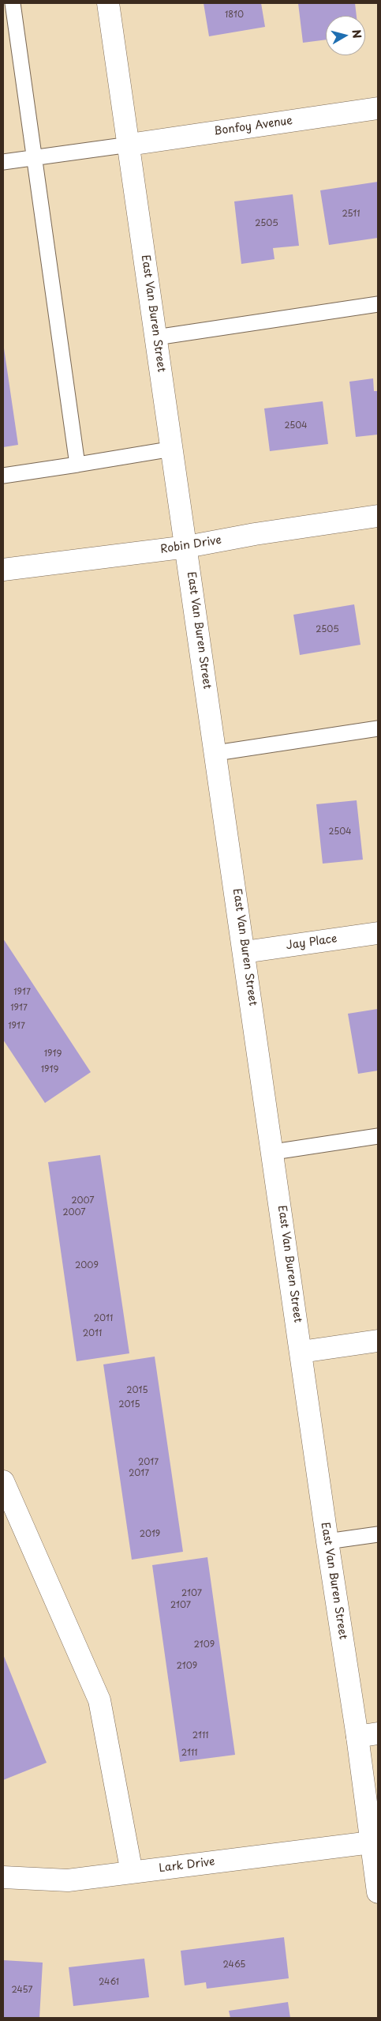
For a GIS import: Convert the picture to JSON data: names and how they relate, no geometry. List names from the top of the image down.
{
  "streets": {
    "street": [
      "Bonfoy Avenue",
      "East Van Buren Street",
      "Robin Drive",
      "Jay Place",
      "Lark Drive"
    ]
  },
  "crossings": [
    ["Bonfoy Avenue", "East Van Buren Street"],
    ["East Van Buren Street", "Robin Drive"],
    ["East Van Buren Street", "Jay Place"],
    ["East Van Buren Street", "Lark Drive"]
  ],
  "house_numbers": [
    "1810",
    "2511",
    "2505",
    "2504",
    "2505",
    "2504",
    "1917",
    "1917",
    "1917",
    "1919",
    "1919",
    "2007",
    "2007",
    "2009",
    "2011",
    "2011",
    "2015",
    "2015",
    "2017",
    "2017",
    "2019",
    "2107",
    "2107",
    "2109",
    "2109",
    "2111",
    "2111",
    "2465",
    "2461",
    "2457"
  ],
  "north": "right"
}
